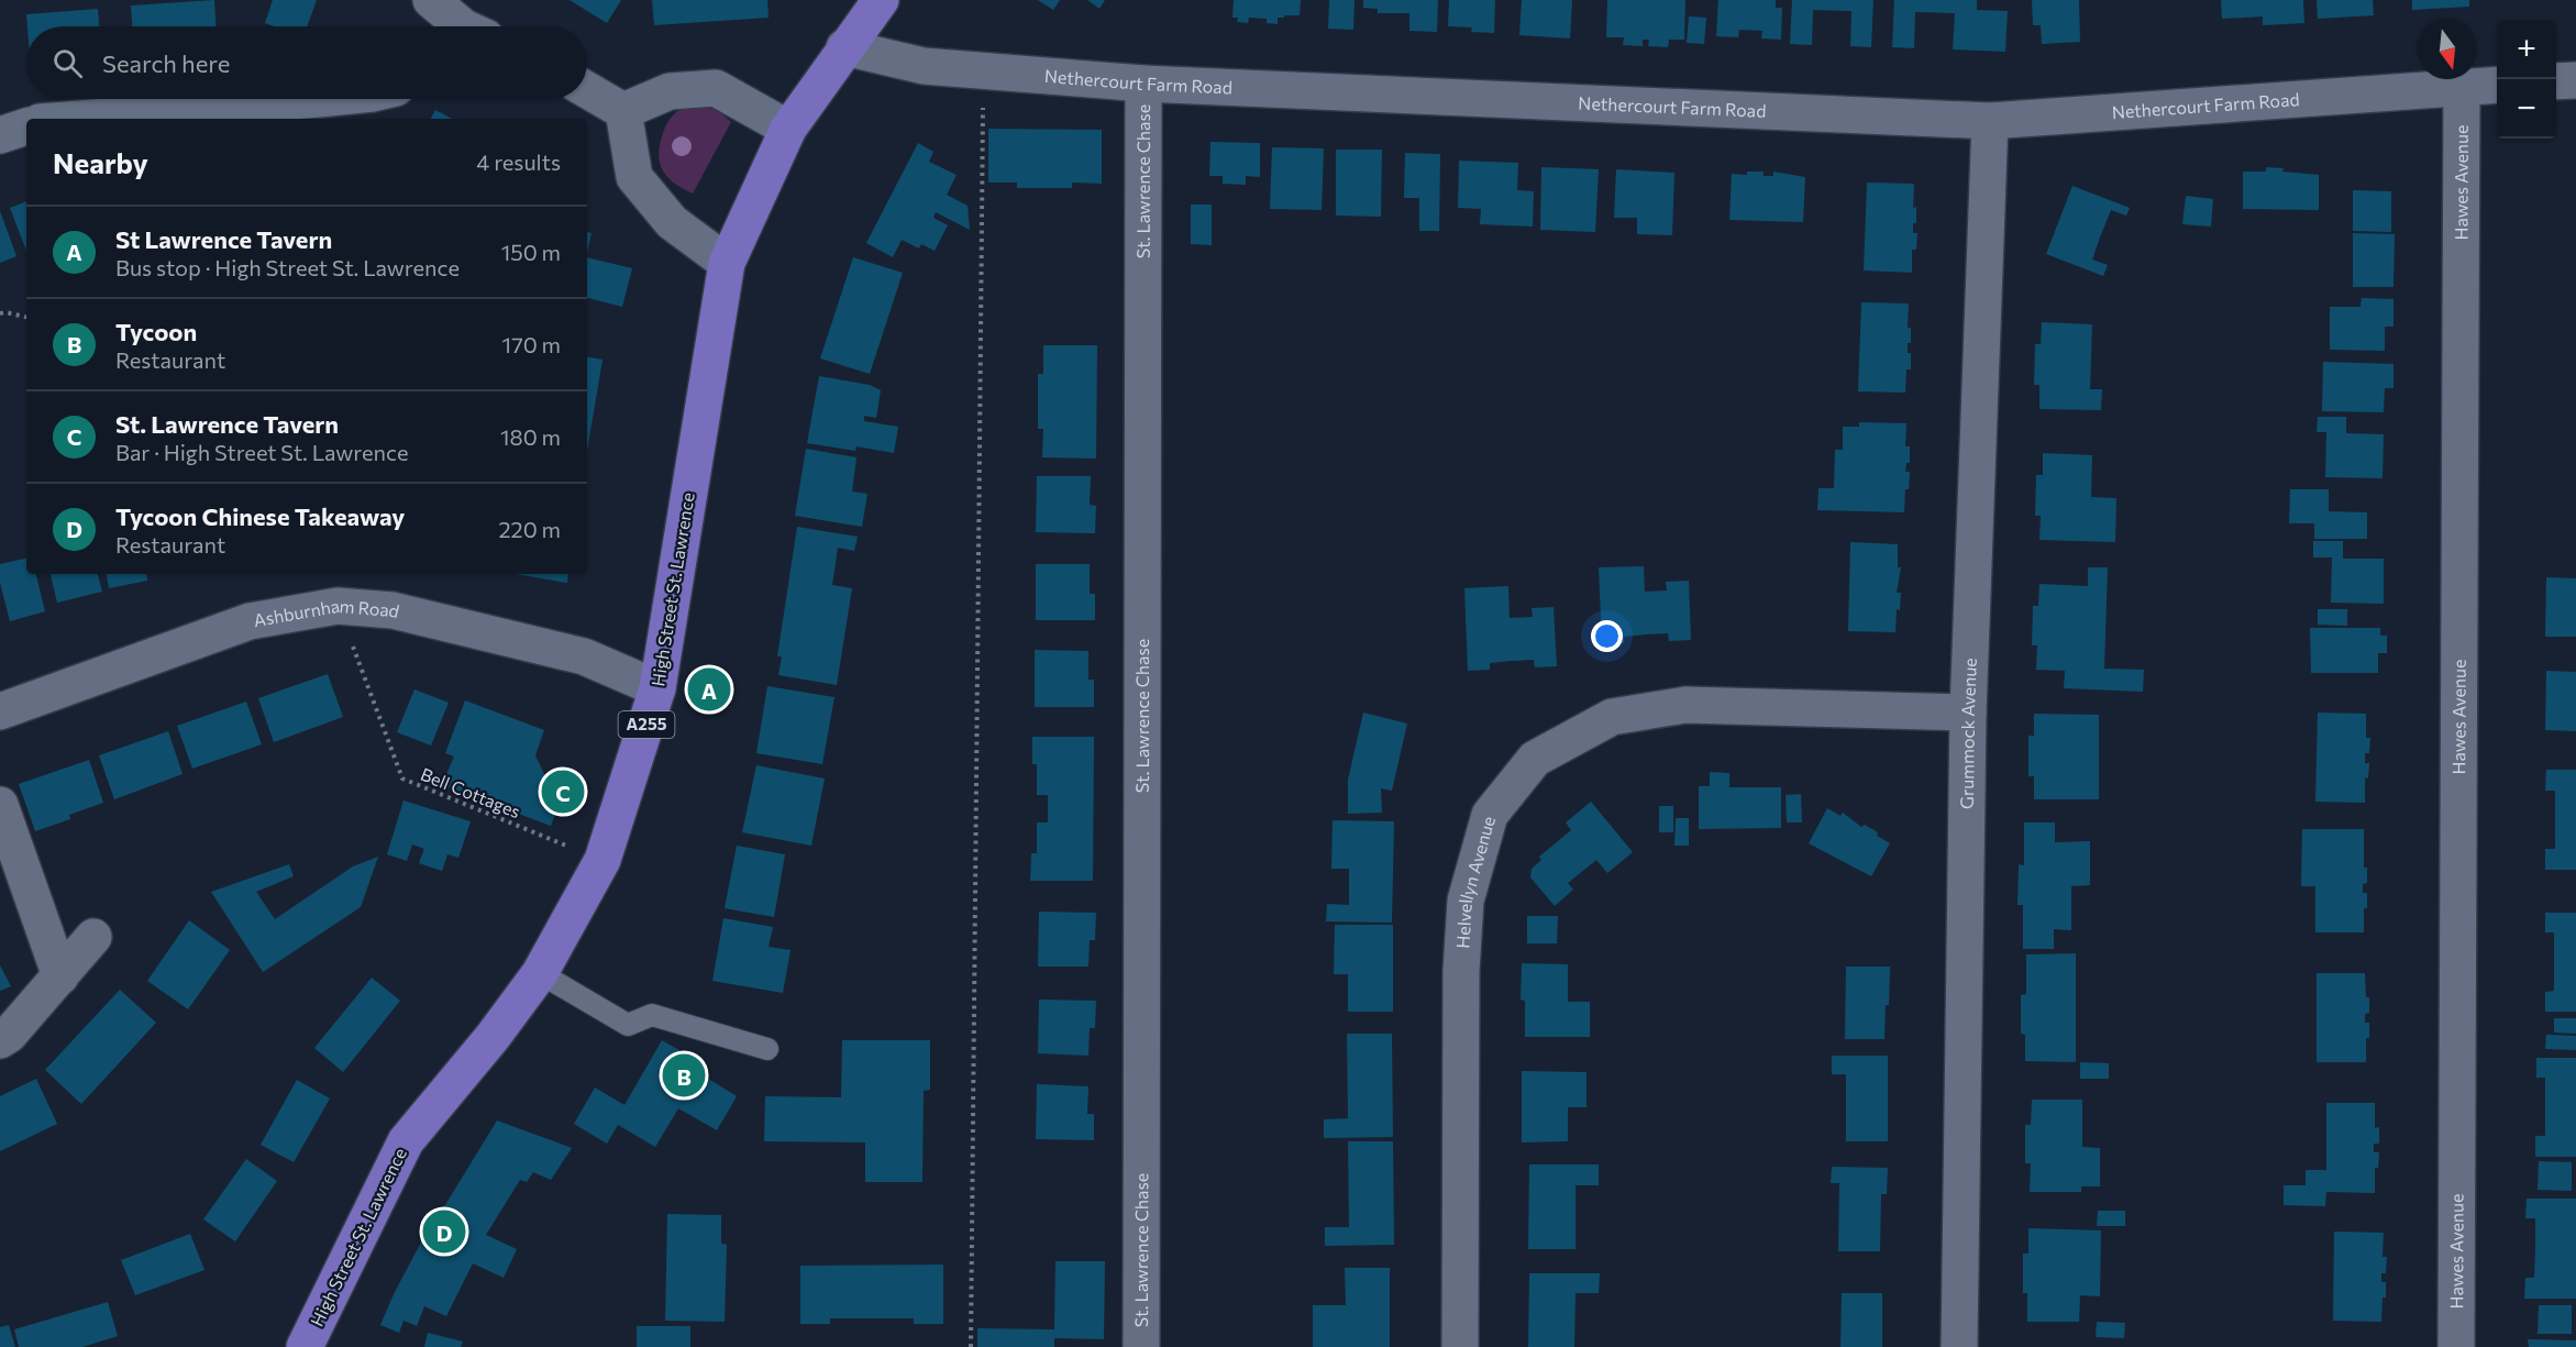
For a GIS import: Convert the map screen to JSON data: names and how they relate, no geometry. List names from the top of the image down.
{
  "streets": {
    "main road": ["High Street St. Lawrence", "A255"],
    "street": [
      "Nethercourt Farm Road",
      "St. Lawrence Chase",
      "Hawes Avenue",
      "Ashburnham Road",
      "Grummock Avenue",
      "Helvellyn Avenue"
    ],
    "path": ["Bell Cottages"]
  },
  "crossings": [
    ["Nethercourt Farm Road", "St. Lawrence Chase"],
    ["Nethercourt Farm Road", "Hawes Avenue"],
    ["Nethercourt Farm Road", "High Street St. Lawrence"],
    ["Nethercourt Farm Road", "A255"],
    ["Nethercourt Farm Road", "Grummock Avenue"],
    ["High Street St. Lawrence", "Ashburnham Road"],
    ["High Street St. Lawrence", "A255"],
    ["High Street St. Lawrence", "Bell Cottages"],
    ["Ashburnham Road", "Bell Cottages"],
    ["Grummock Avenue", "Helvellyn Avenue"]
  ],
  "north": "bottom",
  "page": {
    "map_buttons": ["+", "−"],
    "search": "Search here",
    "heading": ["Nearby", "4 results"],
    "list": [
      {
        "mark": "A",
        "name": "St Lawrence Tavern",
        "note": "Bus stop · High Street St. Lawrence",
        "value": "150 m"
      },
      {
        "mark": "B",
        "name": "Tycoon",
        "note": "Restaurant",
        "value": "170 m"
      },
      {
        "mark": "C",
        "name": "St. Lawrence Tavern",
        "note": "Bar · High Street St. Lawrence",
        "value": "180 m"
      },
      {
        "mark": "D",
        "name": "Tycoon Chinese Takeaway",
        "note": "Restaurant",
        "value": "220 m"
      }
    ],
    "pins": [
      "A",
      "C",
      "B",
      "D"
    ]
  }
}
